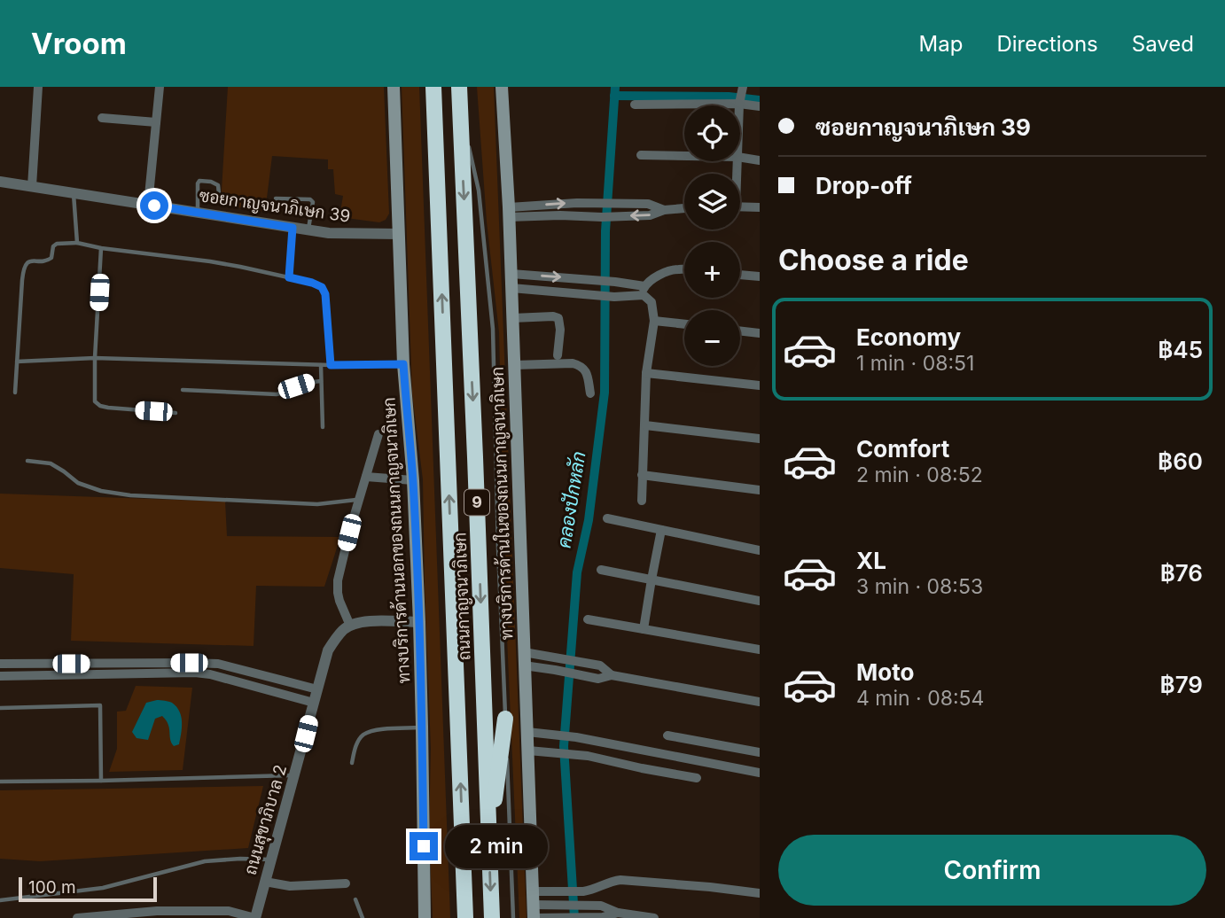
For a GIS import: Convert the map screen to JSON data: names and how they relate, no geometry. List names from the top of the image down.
{
  "streets": {
    "highway": ["9", "ถนนกาญจนาภิเษก"],
    "main road": ["ทางบริการด้านในของถนนกาญจนาภิเษก", "ทางบริการด้านนอกของถนนกาญจนาภิเษก"],
    "street": ["ซอยกาญจนาภิเษก 39", "ถนนสุขาภิบาล 2"]
  },
  "crossings": [
    ["ซอยกาญจนาภิเษก 39", "ทางบริการด้านนอกของถนนกาญจนาภิเษก"]
  ],
  "water": ["คลองปักหลัก"],
  "scale_bar": "100 m",
  "page": {
    "header": "Vroom",
    "nav": ["Map", "Directions", "Saved"],
    "banner": ["ซอยกาญจนาภิเษก 39", "Drop-off"],
    "map_buttons": ["+", "−"],
    "heading": "Choose a ride",
    "list": [
      {
        "name": "Economy",
        "note": "1 min · 08:51",
        "value": "฿45"
      },
      {
        "name": "Comfort",
        "note": "2 min · 08:52",
        "value": "฿60"
      },
      {
        "name": "XL",
        "note": "3 min · 08:53",
        "value": "฿76"
      },
      {
        "name": "Moto",
        "note": "4 min · 08:54",
        "value": "฿79"
      }
    ],
    "buttons": "Confirm",
    "bubble": "2 min",
    "scale": "100 m"
  }
}
